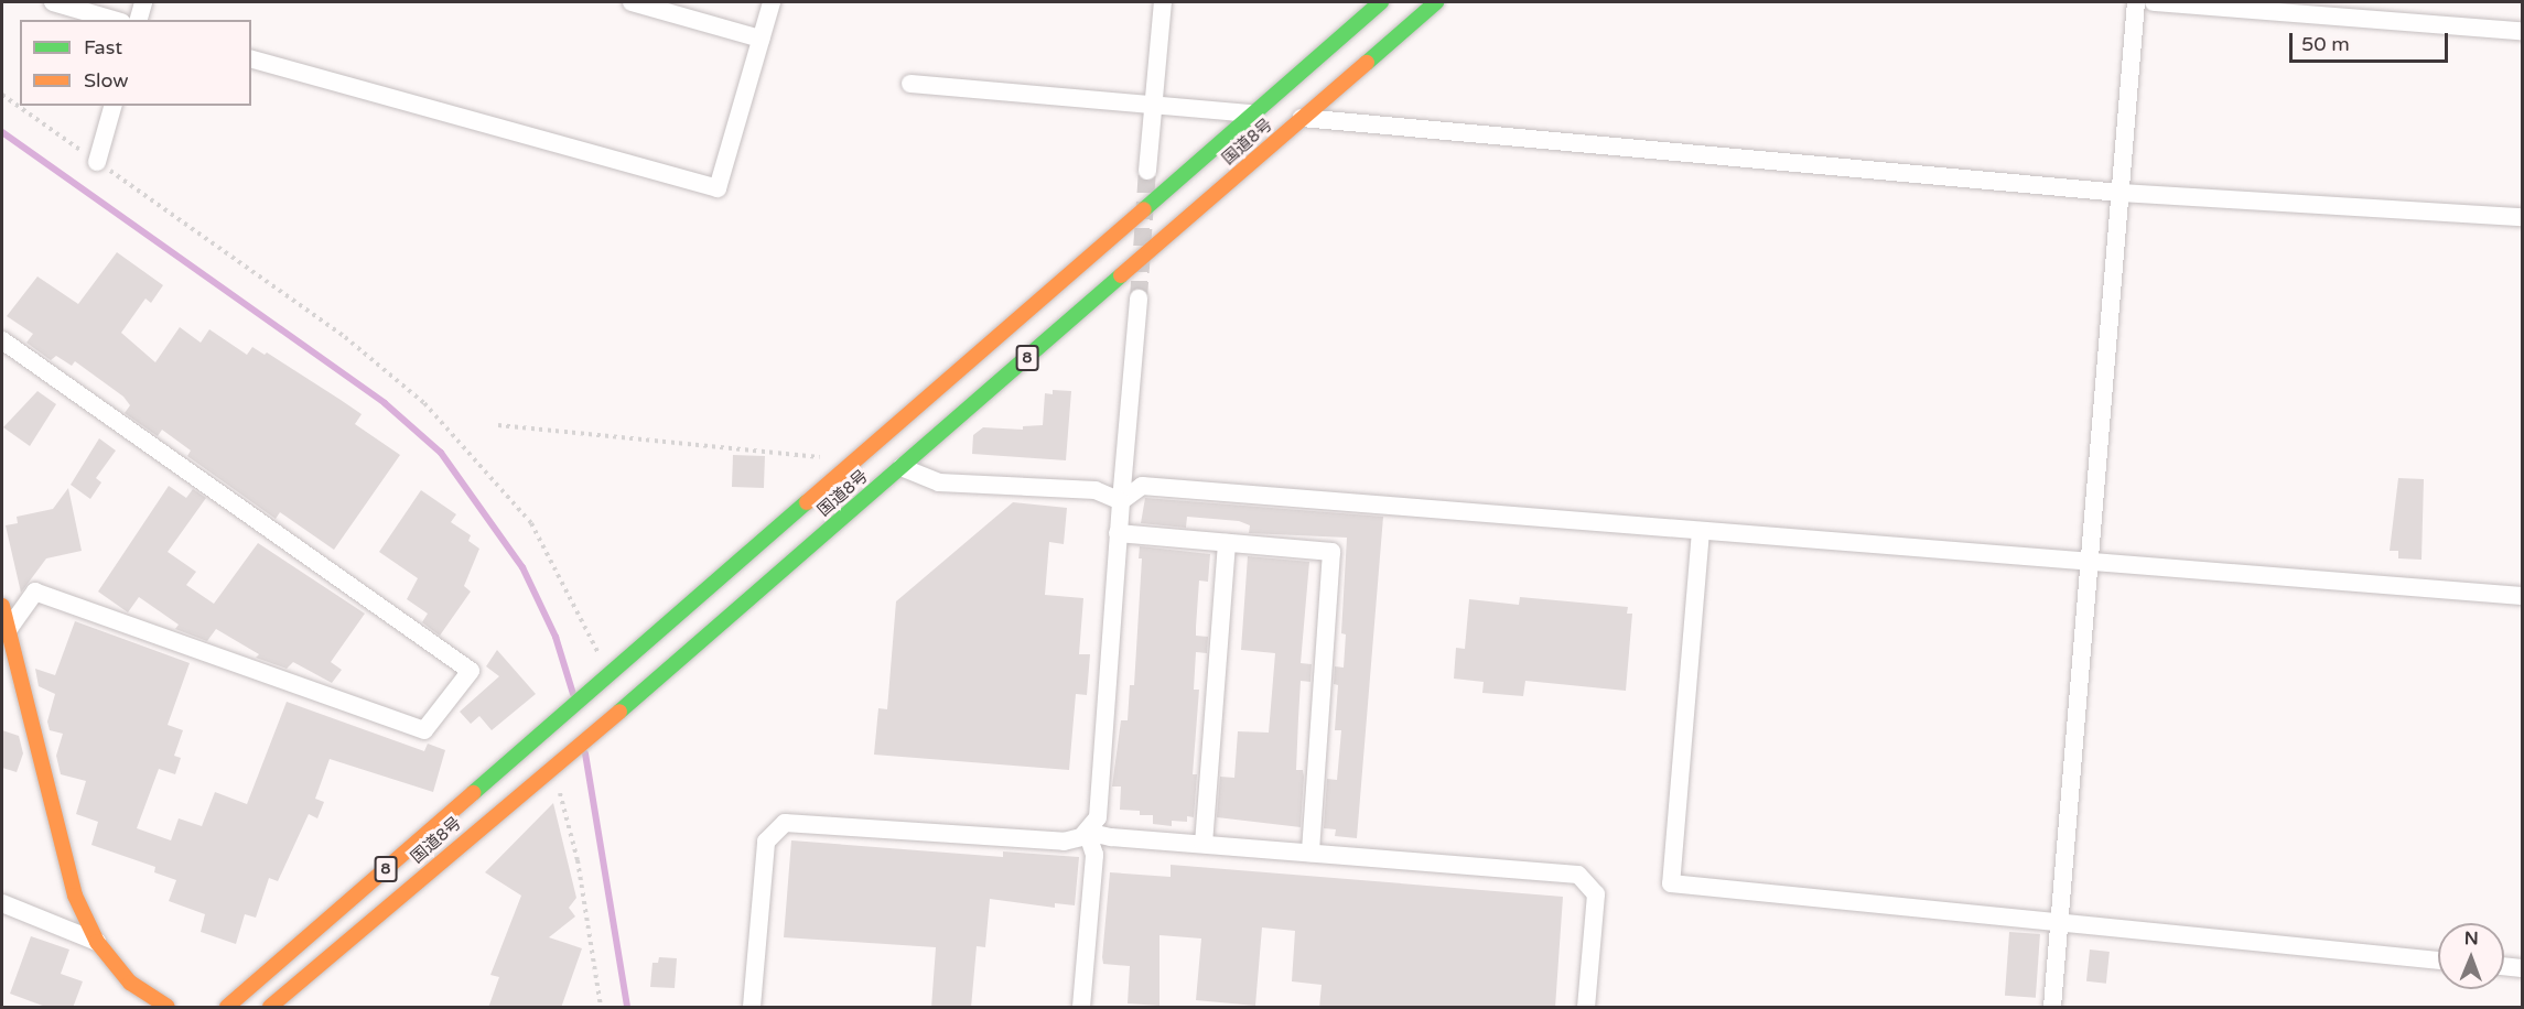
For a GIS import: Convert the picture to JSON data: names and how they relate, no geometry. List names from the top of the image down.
{
  "streets": {
    "main road": ["国道8号", "8"]
  },
  "legend": ["Fast", "Slow"],
  "scale_bar": "50 m",
  "north": "top"
}
